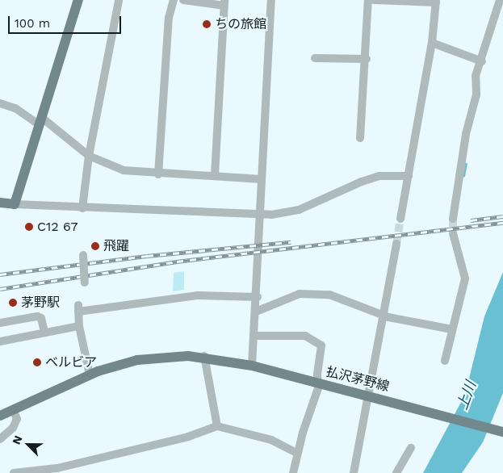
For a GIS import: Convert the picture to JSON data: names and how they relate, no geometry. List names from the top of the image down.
{
  "streets": {
    "main road": ["払沢茅野線"]
  },
  "water": ["上川"],
  "places": [
    "ちの旅館",
    "C12 67",
    "飛躍",
    "茅野駅",
    "ベルビア"
  ],
  "scale_bar": "100 m",
  "north": "top left"
}
